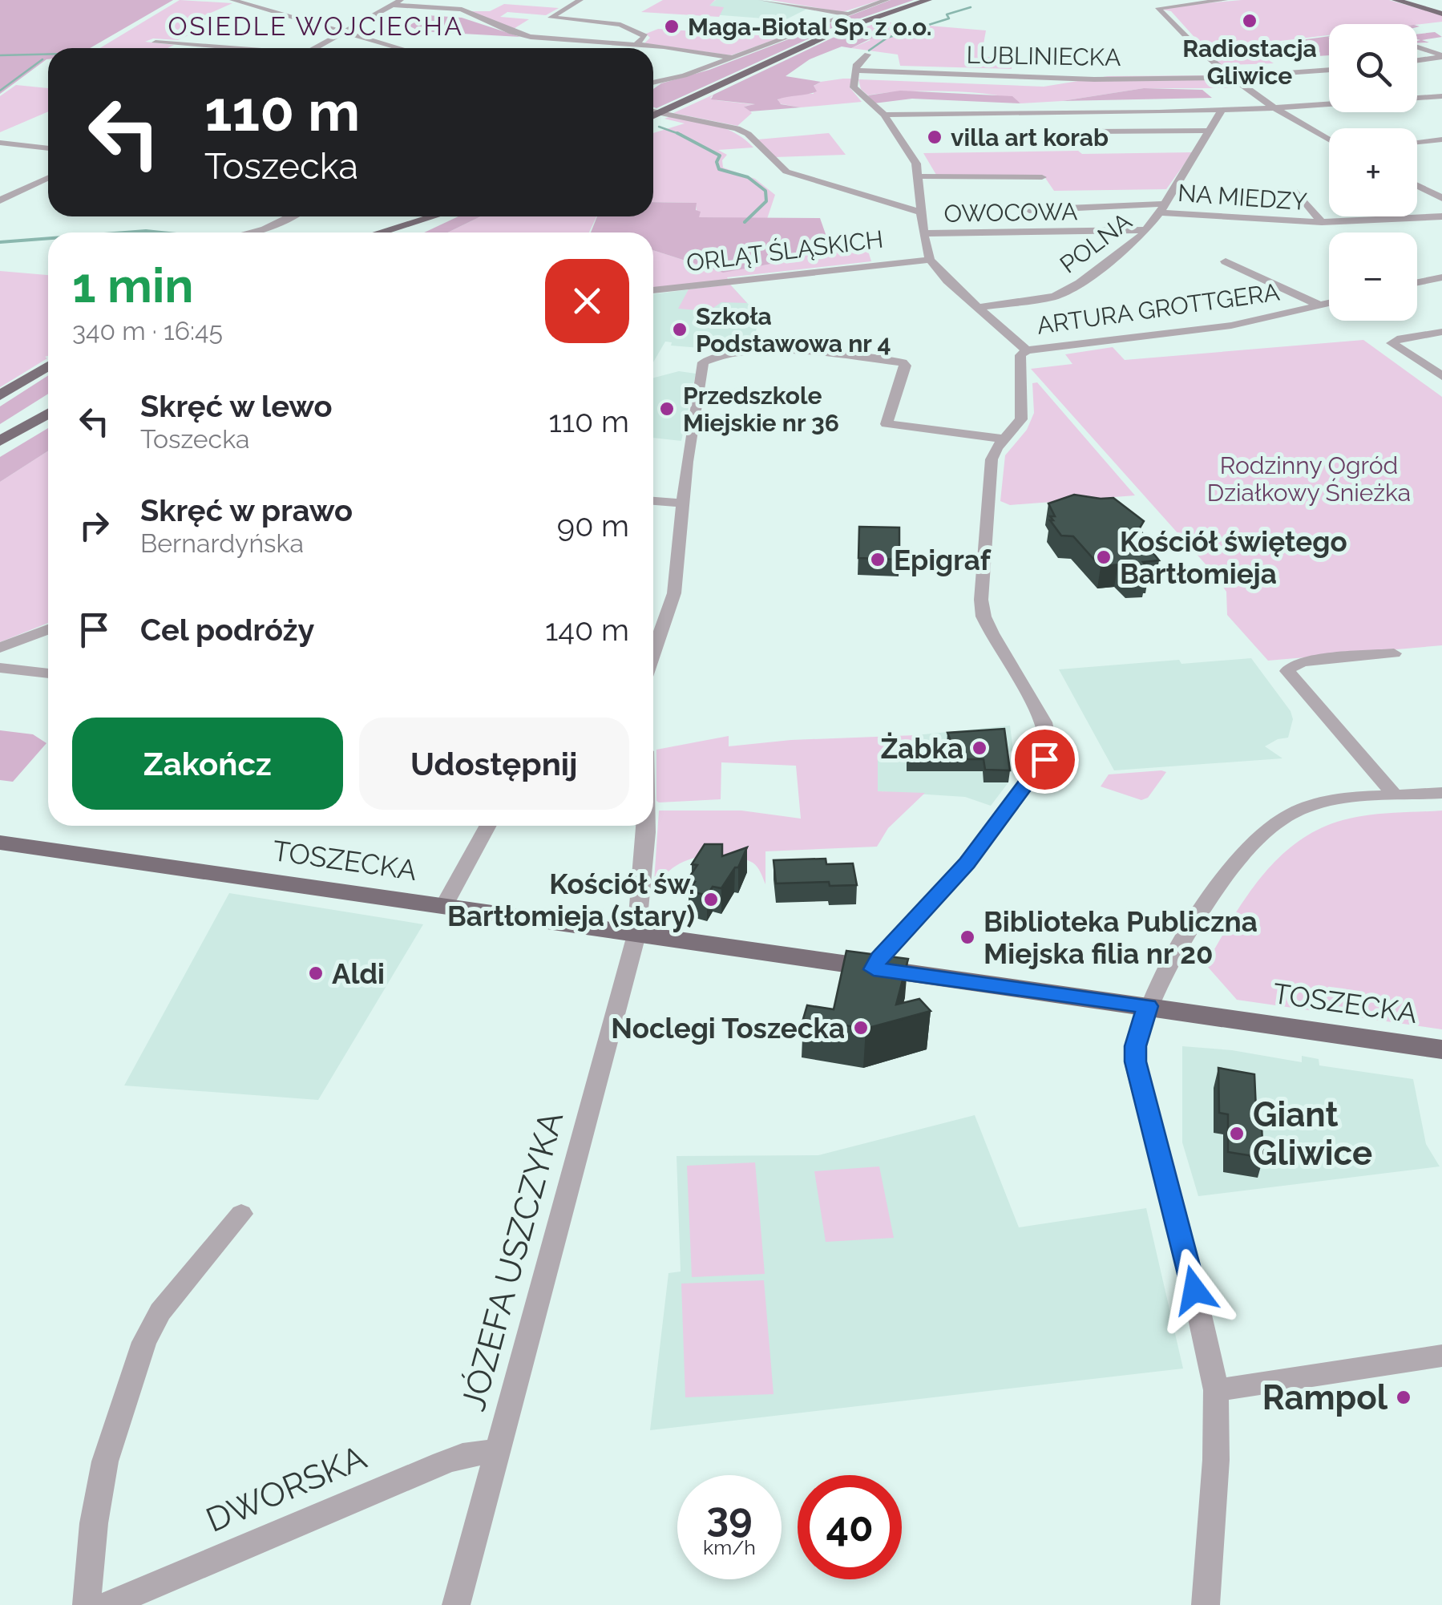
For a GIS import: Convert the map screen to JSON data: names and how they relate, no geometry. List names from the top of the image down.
{
  "streets": {
    "main road": ["TOSZECKA"],
    "street": [
      "LUBLINIECKA",
      "NA MIEDZY",
      "OWOCOWA",
      "POLNA",
      "ORLĄT ŚLĄSKICH",
      "ARTURA GROTTGERA",
      "JÓZEFA USZCZYKA",
      "DWORSKA"
    ]
  },
  "crossings": [
    ["NA MIEDZY", "POLNA"],
    ["OWOCOWA", "POLNA"],
    ["TOSZECKA", "JÓZEFA USZCZYKA"],
    ["JÓZEFA USZCZYKA", "DWORSKA"]
  ],
  "districts": ["OSIEDLE WOJCIECHA"],
  "parks": ["Rodzinny Ogród Działkowy Śnieżka"],
  "places": [
    "Radiostacja Gliwice",
    "Maga-Biotal Sp. z o.o.",
    "villa art korab",
    "Szkoła Podstawowa nr 4",
    "Przedszkole Miejskie nr 36",
    "Kościół świętego Bartłomieja",
    "Epigraf",
    "Żabka",
    "Kościół św. Bartłomieja (stary)",
    "Biblioteka Publiczna Miejska filia nr 20",
    "Aldi",
    "Noclegi Toszecka",
    "Giant Gliwice",
    "Rampol"
  ],
  "page": {
    "map_buttons": ["+", "−"],
    "turn": ["110 m", "Toszecka"],
    "heading": ["1 min", "340 m · 16:45"],
    "list": [
      {
        "name": "Skręć w lewo",
        "note": "Toszecka",
        "value": "110 m"
      },
      {
        "name": "Skręć w prawo",
        "note": "Bernardyńska",
        "value": "90 m"
      },
      {
        "name": "Cel podróży",
        "value": "140 m"
      }
    ],
    "buttons": ["Zakończ", "Udostępnij"],
    "speed": "39 km/h",
    "limit": "40"
  }
}
